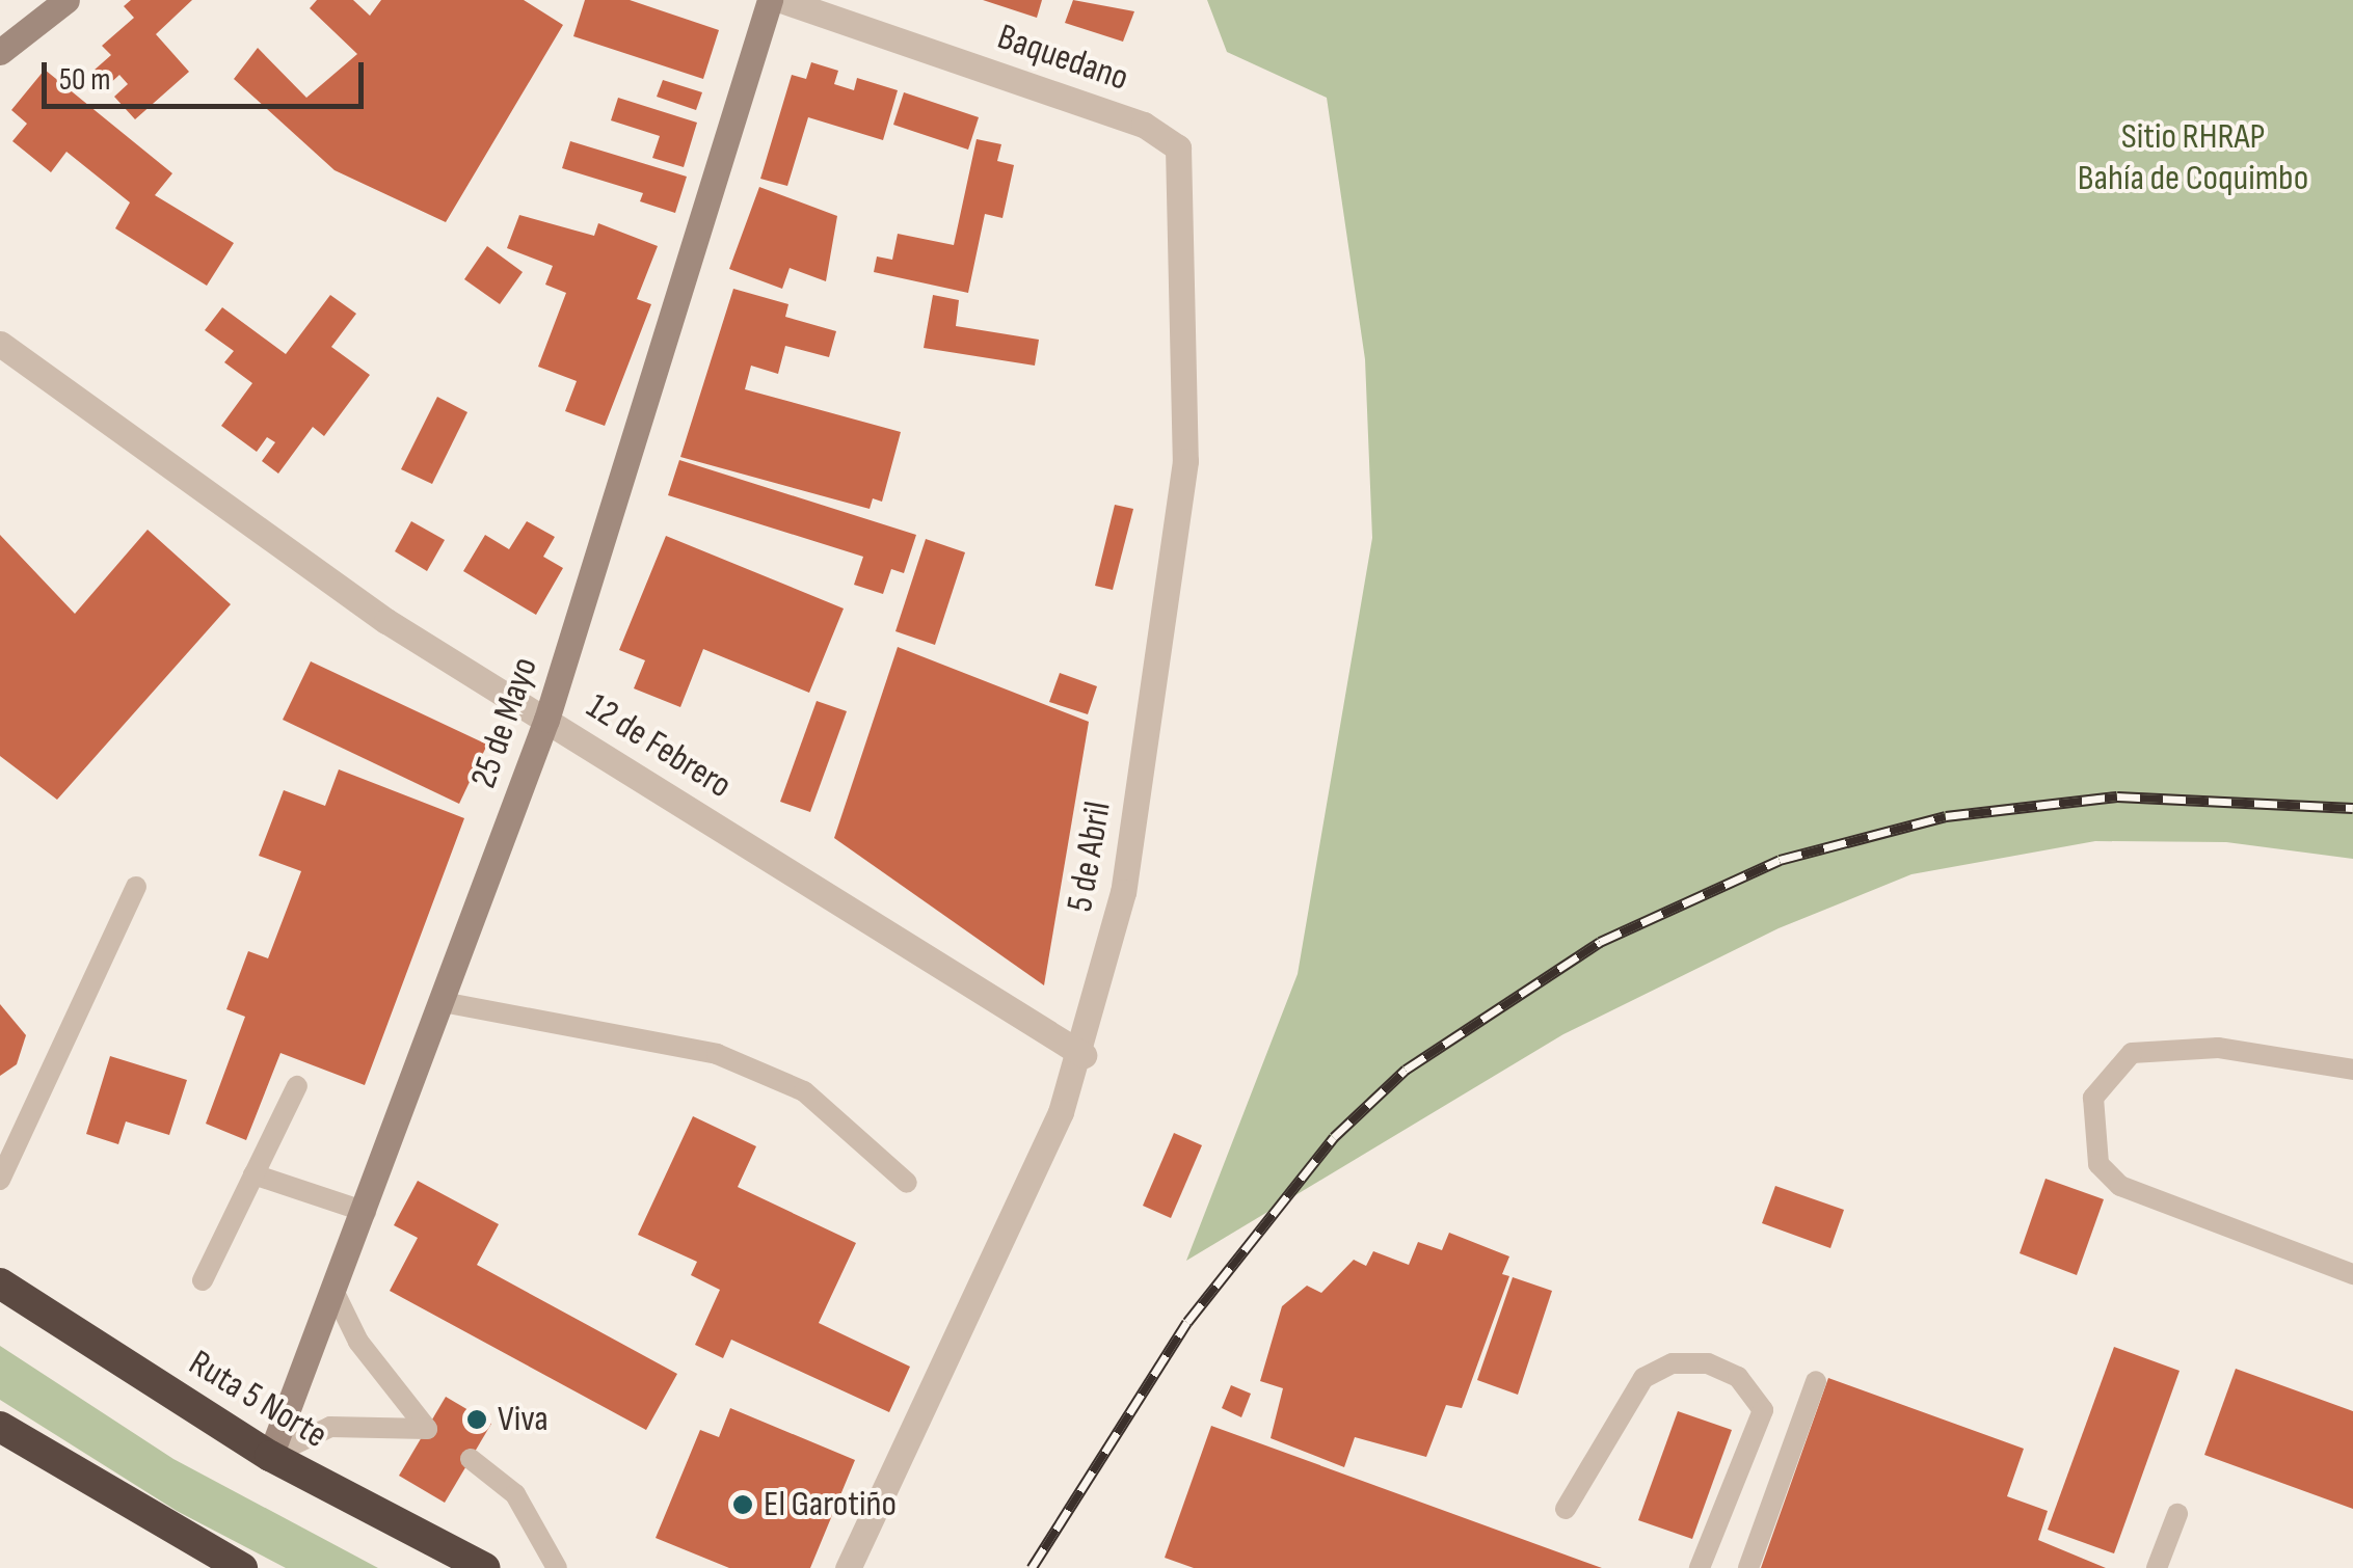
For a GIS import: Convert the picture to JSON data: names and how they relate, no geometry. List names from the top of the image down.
{
  "streets": {
    "highway": ["Ruta 5 Norte"],
    "main road": ["25 de Mayo"],
    "street": ["Baquedano", "12 de Febrero", "5 de Abril"]
  },
  "crossings": [
    ["Baquedano", "5 de Abril"],
    ["25 de Mayo", "12 de Febrero"],
    ["25 de Mayo", "Ruta 5 Norte"],
    ["12 de Febrero", "5 de Abril"]
  ],
  "parks": ["Sitio RHRAP Bahía de Coquimbo"],
  "places": ["Viva", "El Garotiño"],
  "scale_bar": "50 m"
}
